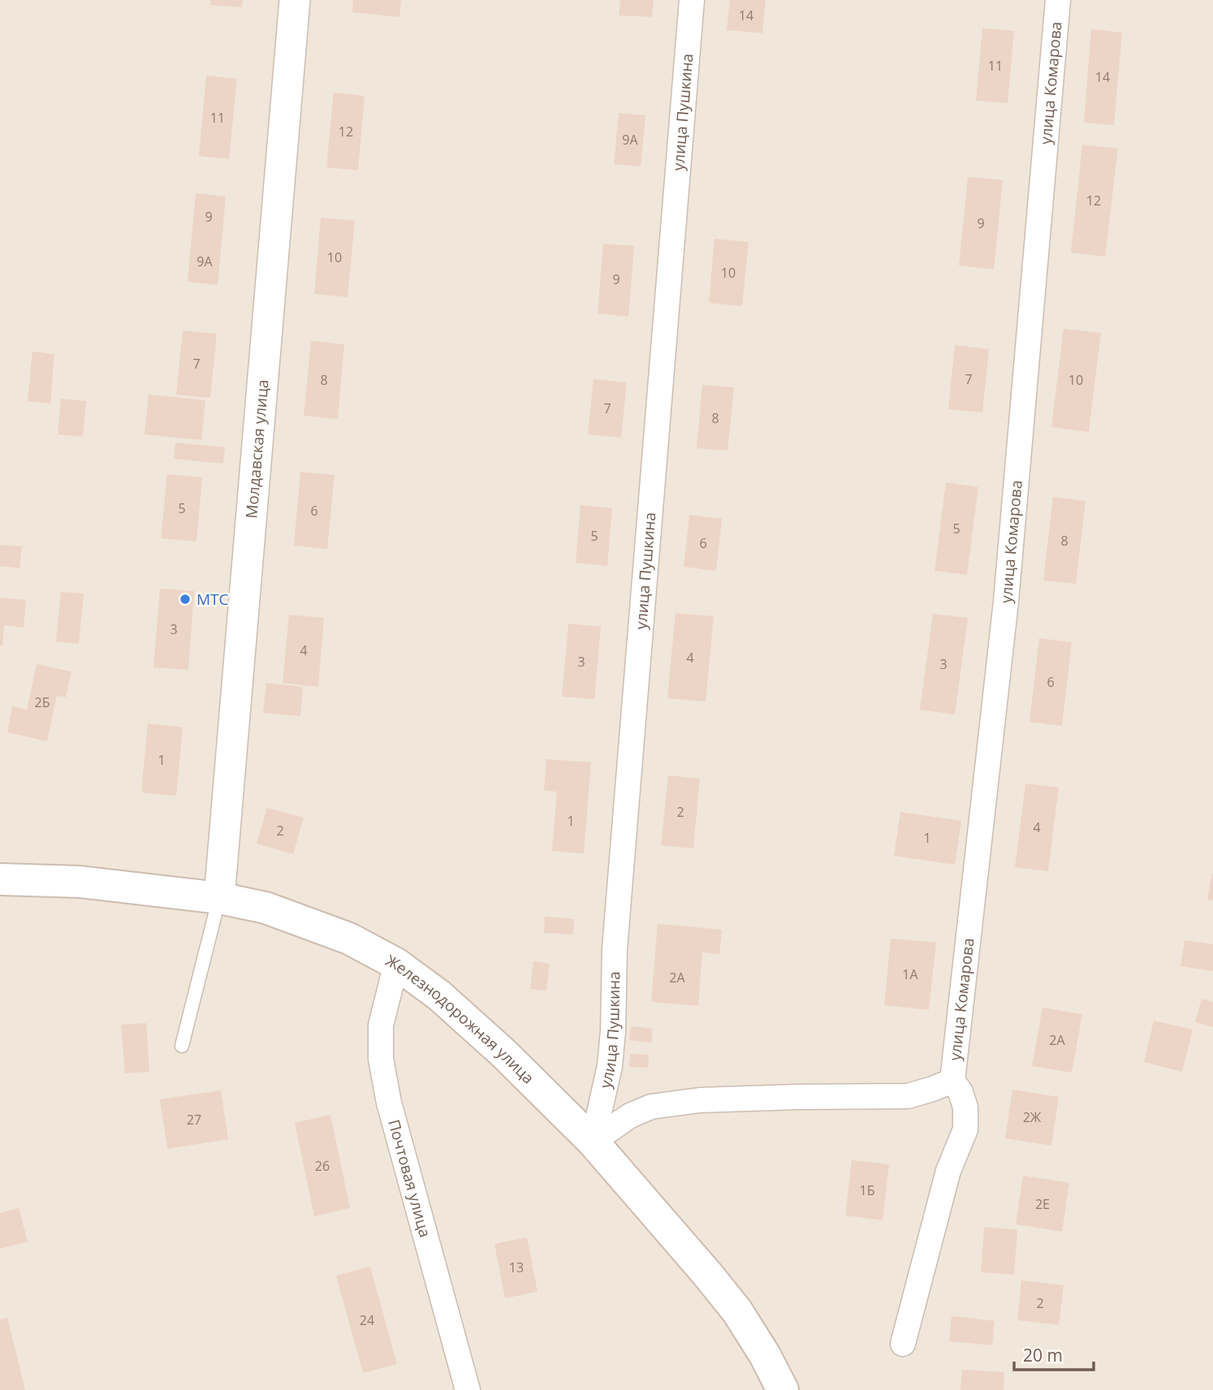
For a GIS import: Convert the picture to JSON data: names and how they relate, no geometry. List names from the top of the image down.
{
  "streets": {
    "main road": ["Железнодорожная улица"],
    "street": [
      "улица Комарова",
      "улица Пушкина",
      "Молдавская улица",
      "Почтовая улица"
    ]
  },
  "crossings": [
    ["улица Комарова", "улица Пушкина"],
    ["улица Комарова", "Железнодорожная улица"],
    ["улица Пушкина", "Железнодорожная улица"],
    ["Молдавская улица", "Железнодорожная улица"],
    ["Железнодорожная улица", "Почтовая улица"]
  ],
  "places": ["МТС"],
  "house_numbers": [
    "14",
    "11",
    "14",
    "11",
    "12",
    "9А",
    "12",
    "9",
    "9",
    "10",
    "9А",
    "10",
    "9",
    "7",
    "7",
    "8",
    "10",
    "7",
    "8",
    "5",
    "6",
    "5",
    "5",
    "8",
    "6",
    "3",
    "4",
    "4",
    "3",
    "3",
    "6",
    "2Б",
    "1",
    "2",
    "1",
    "4",
    "2",
    "1",
    "1А",
    "2А",
    "2А",
    "2Ж",
    "27",
    "26",
    "1Б",
    "2Е",
    "13",
    "2",
    "24"
  ],
  "scale_bar": "20 m"
}
